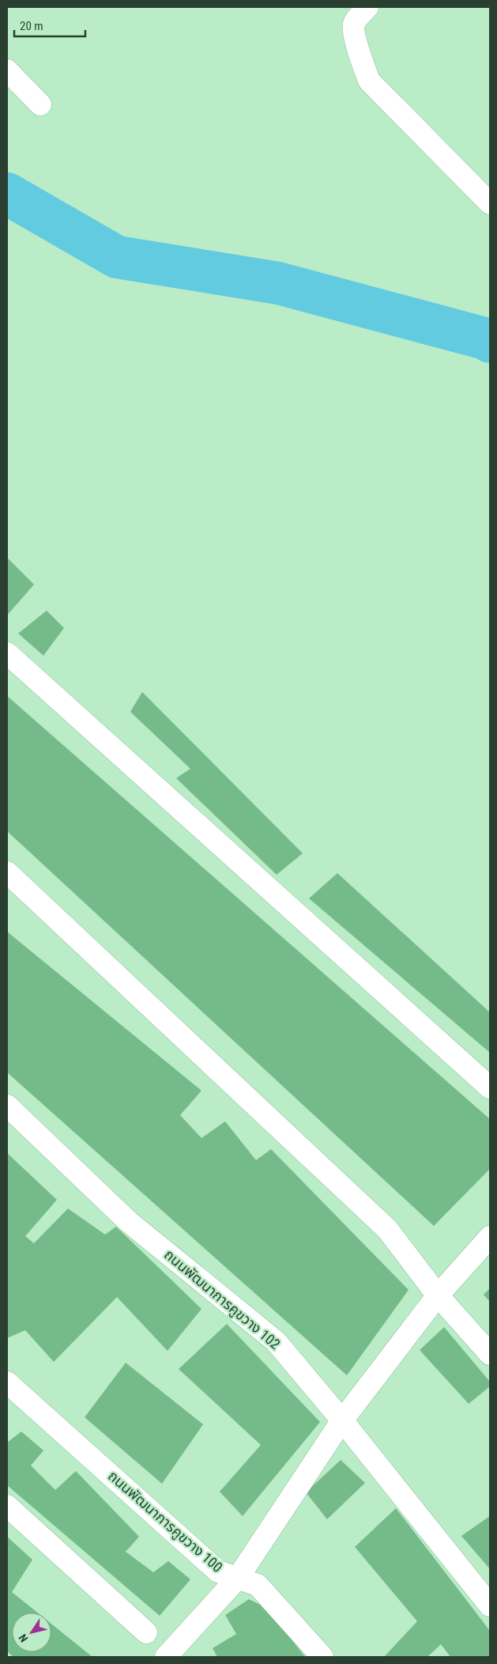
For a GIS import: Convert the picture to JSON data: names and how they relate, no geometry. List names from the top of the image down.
{
  "streets": {
    "street": ["ถนนพัฒนาการคูขวาง 102", "ถนนพัฒนาการคูขวาง 100"]
  },
  "scale_bar": "20 m",
  "north": "bottom left"
}
